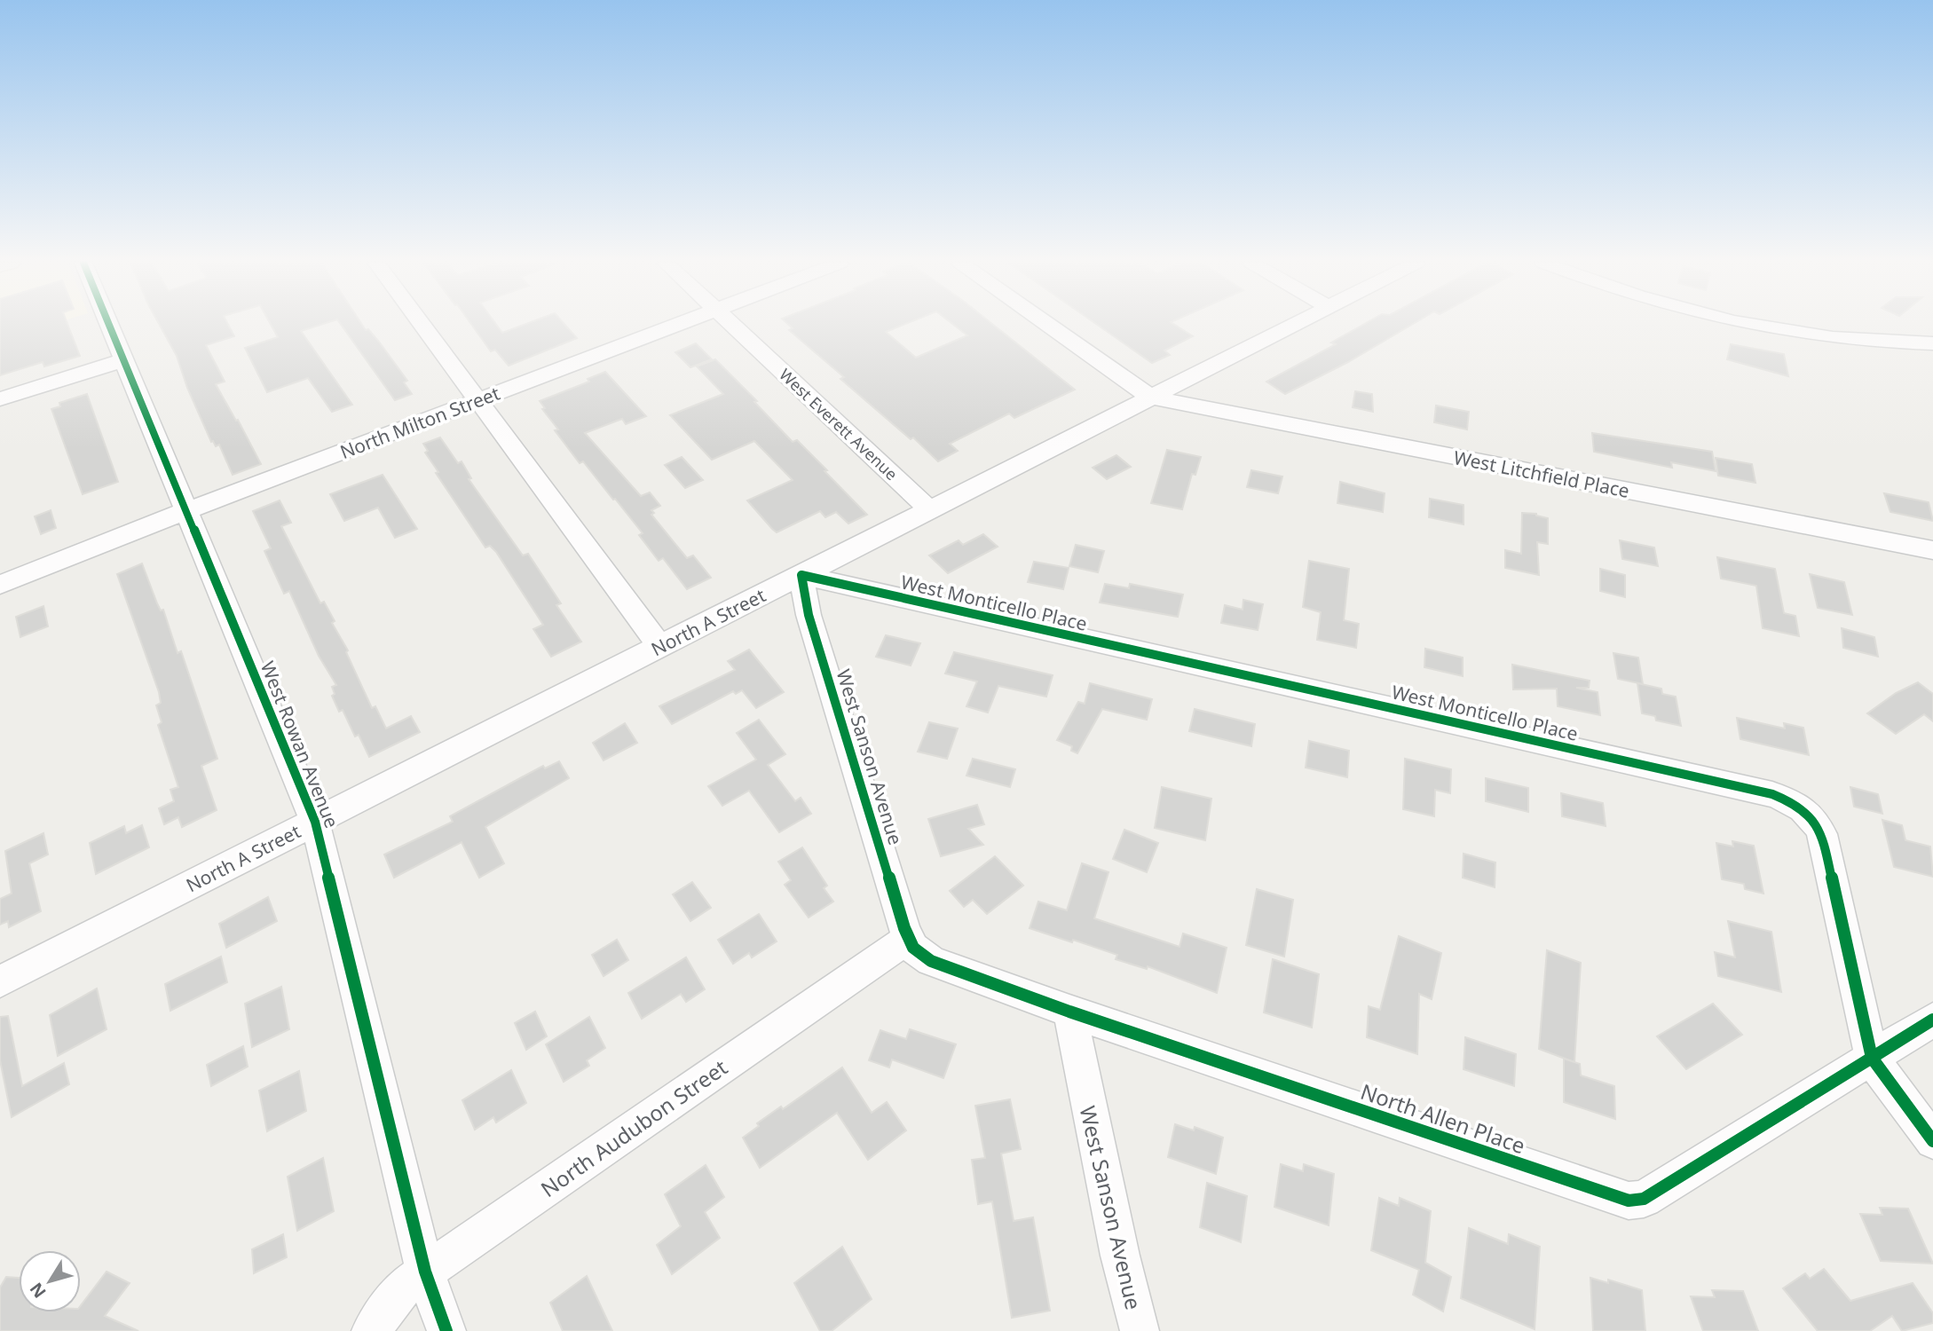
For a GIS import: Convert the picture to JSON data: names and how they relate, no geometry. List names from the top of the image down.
{
  "streets": {
    "street": [
      "North Milton Street",
      "West Everett Avenue",
      "West Litchfield Place",
      "West Monticello Place",
      "North A Street",
      "West Rowan Avenue",
      "West Sanson Avenue",
      "North Allen Place",
      "North Audubon Street"
    ]
  },
  "crossings": [
    ["North Milton Street", "West Rowan Avenue"],
    ["West Everett Avenue", "North A Street"],
    ["West Litchfield Place", "North A Street"],
    ["West Monticello Place", "North A Street"],
    ["West Monticello Place", "West Sanson Avenue"],
    ["West Monticello Place", "North Allen Place"],
    ["North A Street", "West Rowan Avenue"],
    ["North A Street", "West Sanson Avenue"],
    ["West Rowan Avenue", "North Audubon Street"],
    ["West Sanson Avenue", "North Allen Place"],
    ["West Sanson Avenue", "North Audubon Street"],
    ["North Allen Place", "North Audubon Street"]
  ],
  "north": "bottom left"
}
